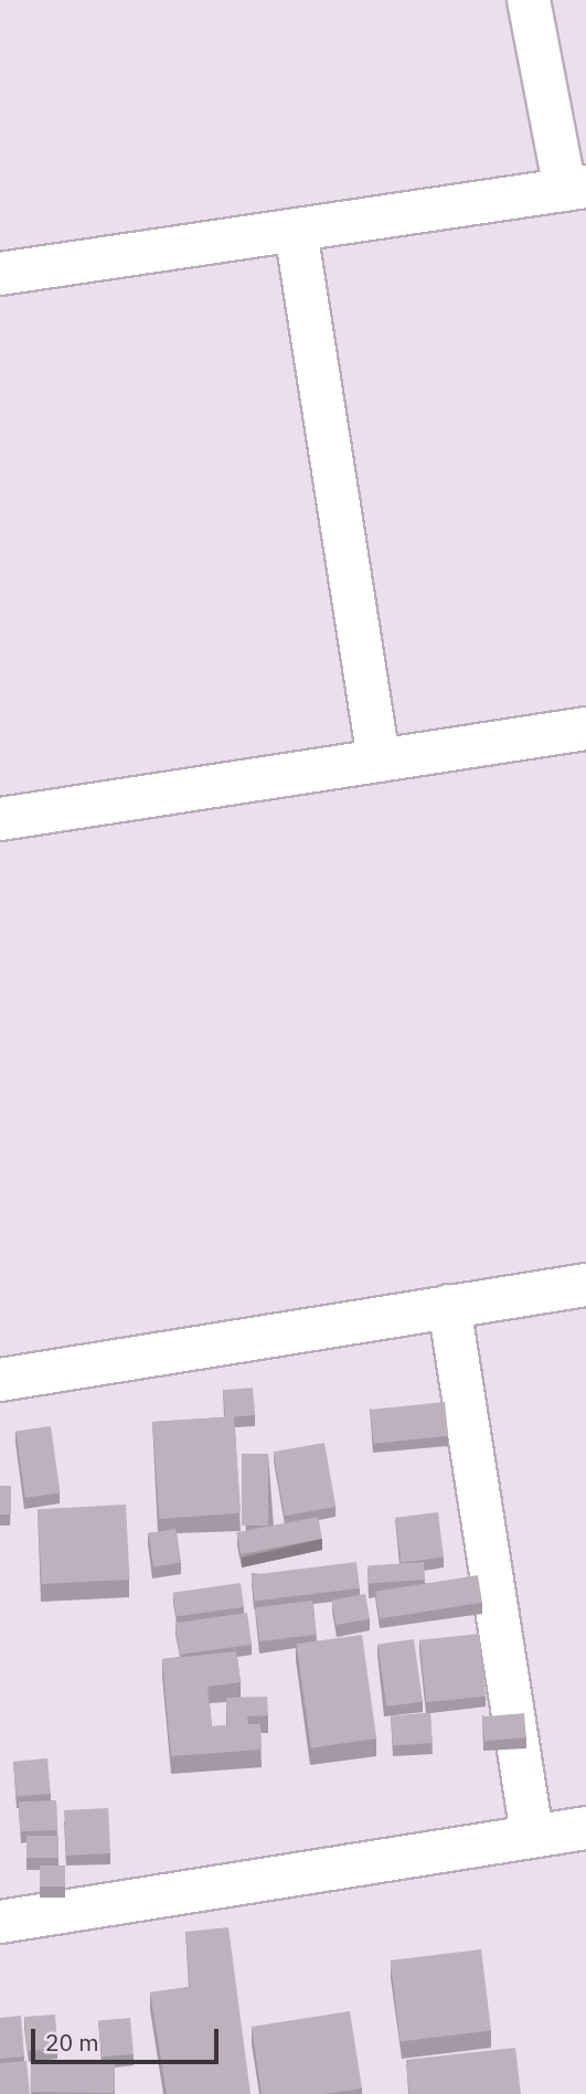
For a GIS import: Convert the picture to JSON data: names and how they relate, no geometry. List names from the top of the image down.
{
  "scale_bar": "20 m"
}
